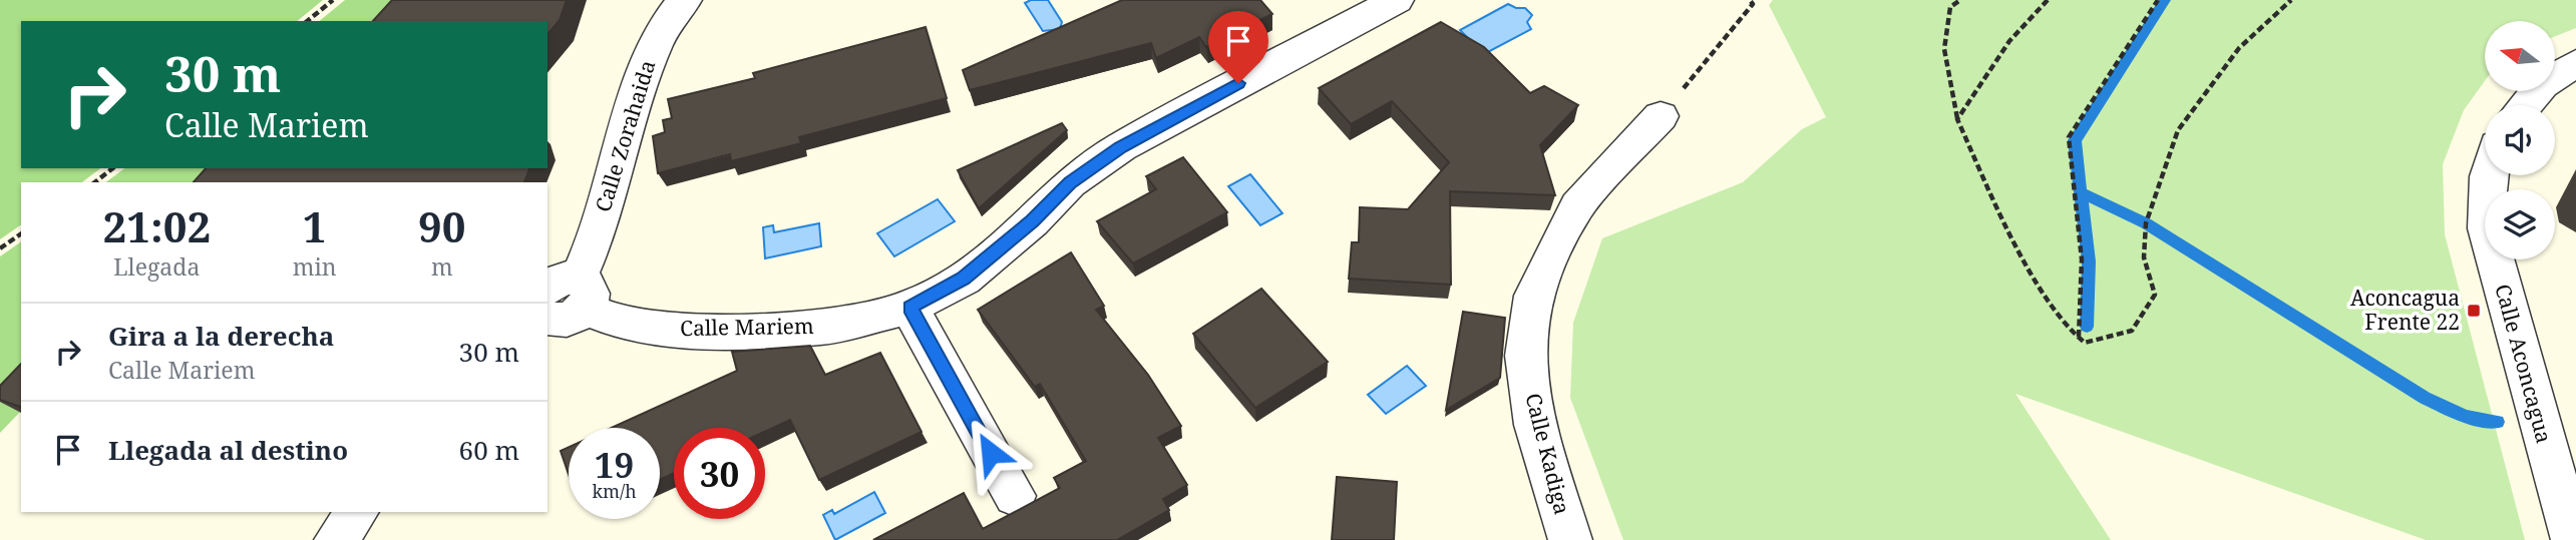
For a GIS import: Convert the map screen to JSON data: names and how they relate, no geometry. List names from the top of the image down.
{
  "streets": {
    "street": [
      "Calle Zorahaida",
      "Calle Mariem",
      "Calle Aconcagua",
      "Calle Kadiga"
    ]
  },
  "crossings": [
    ["Calle Zorahaida", "Calle Mariem"]
  ],
  "places": {
    "transit": ["Aconcagua Frente 22"]
  },
  "north": "left",
  "page": {
    "turn": ["30 m", "Calle Mariem"],
    "eta": [
      "21:02",
      "Llegada",
      "1",
      "min",
      "90",
      "m"
    ],
    "list": [
      {
        "name": "Gira a la derecha",
        "note": "Calle Mariem",
        "value": "30 m"
      },
      {
        "name": "Llegada al destino",
        "value": "60 m"
      }
    ],
    "speed": "19 km/h",
    "limit": "30"
  }
}
